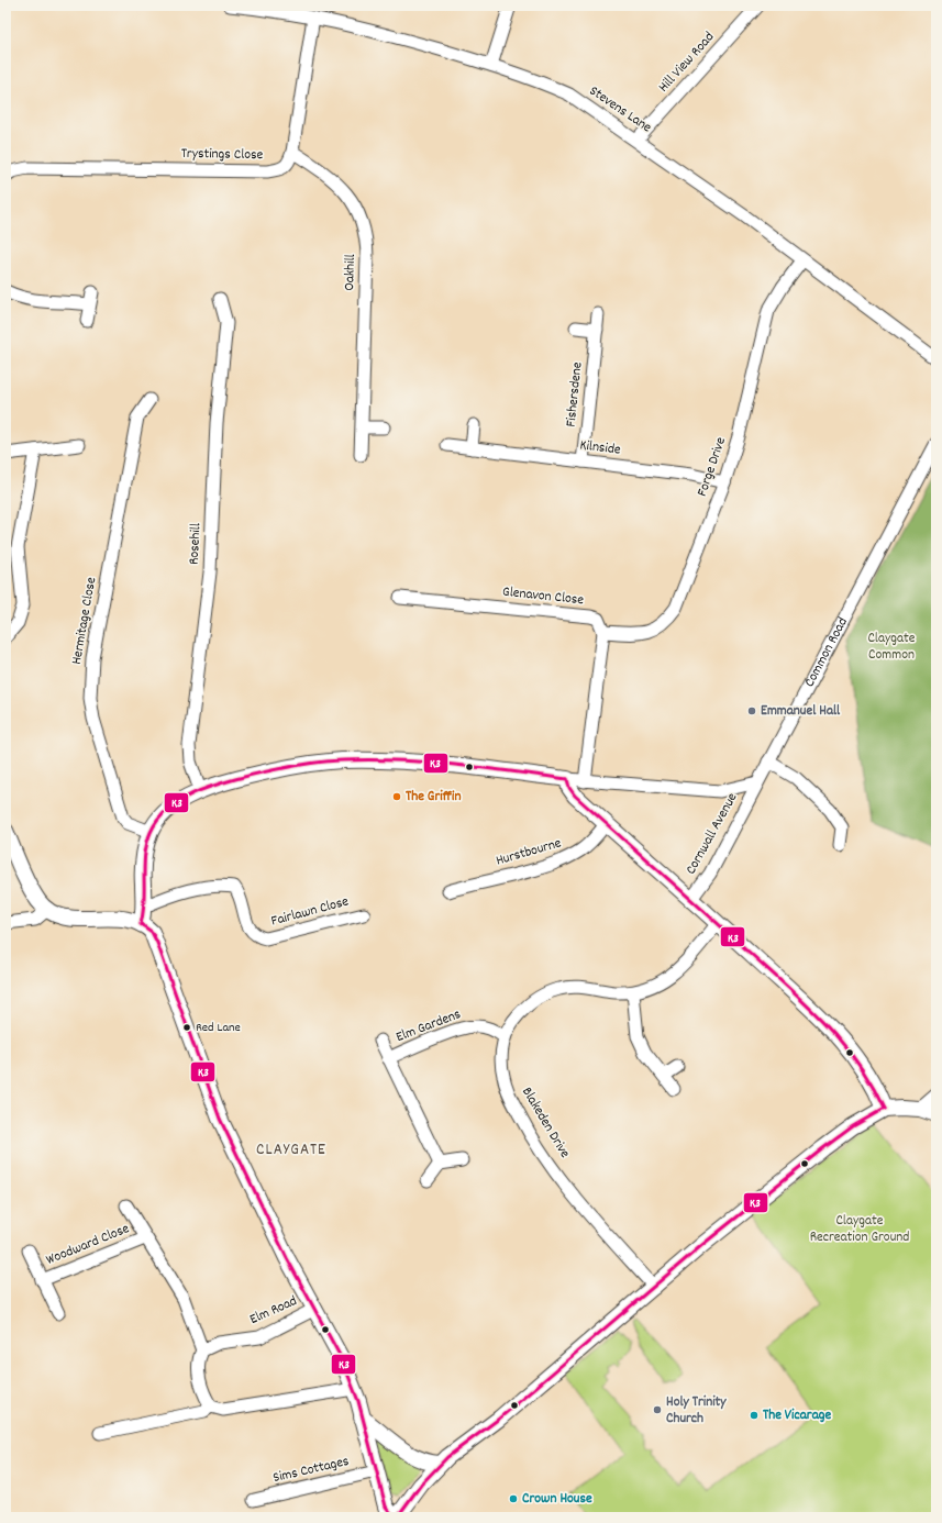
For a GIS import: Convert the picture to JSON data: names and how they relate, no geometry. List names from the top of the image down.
{
  "streets": {
    "street": [
      "Hill View Road",
      "Stevens Lane",
      "Trystings Close",
      "Oakhill",
      "Fishersdene",
      "Kilnside",
      "Forge Drive",
      "Rosehill",
      "Glenavon Close",
      "Hermitage Close",
      "Common Road",
      "Cornwall Avenue",
      "Hurstbourne",
      "Fairlawn Close",
      "Elm Gardens",
      "Blakeden Drive",
      "Woodward Close",
      "Elm Road",
      "Sims Cottages"
    ]
  },
  "crossings": [
    ["Hill View Road", "Stevens Lane"],
    ["Stevens Lane", "Trystings Close"],
    ["Stevens Lane", "Forge Drive"],
    ["Trystings Close", "Oakhill"],
    ["Fishersdene", "Kilnside"],
    ["Kilnside", "Forge Drive"],
    ["Forge Drive", "Glenavon Close"],
    ["Common Road", "Cornwall Avenue"],
    ["Elm Gardens", "Blakeden Drive"],
    ["Woodward Close", "Elm Road"]
  ],
  "districts": ["CLAYGATE"],
  "parks": ["Claygate Common", "Claygate Recreation Ground"],
  "places": [
    "Emmanuel Hall",
    "The Griffin",
    "Red Lane",
    "Holy Trinity Church",
    "The Vicarage",
    "Crown House"
  ],
  "lines": ["transit line K3"]
}
